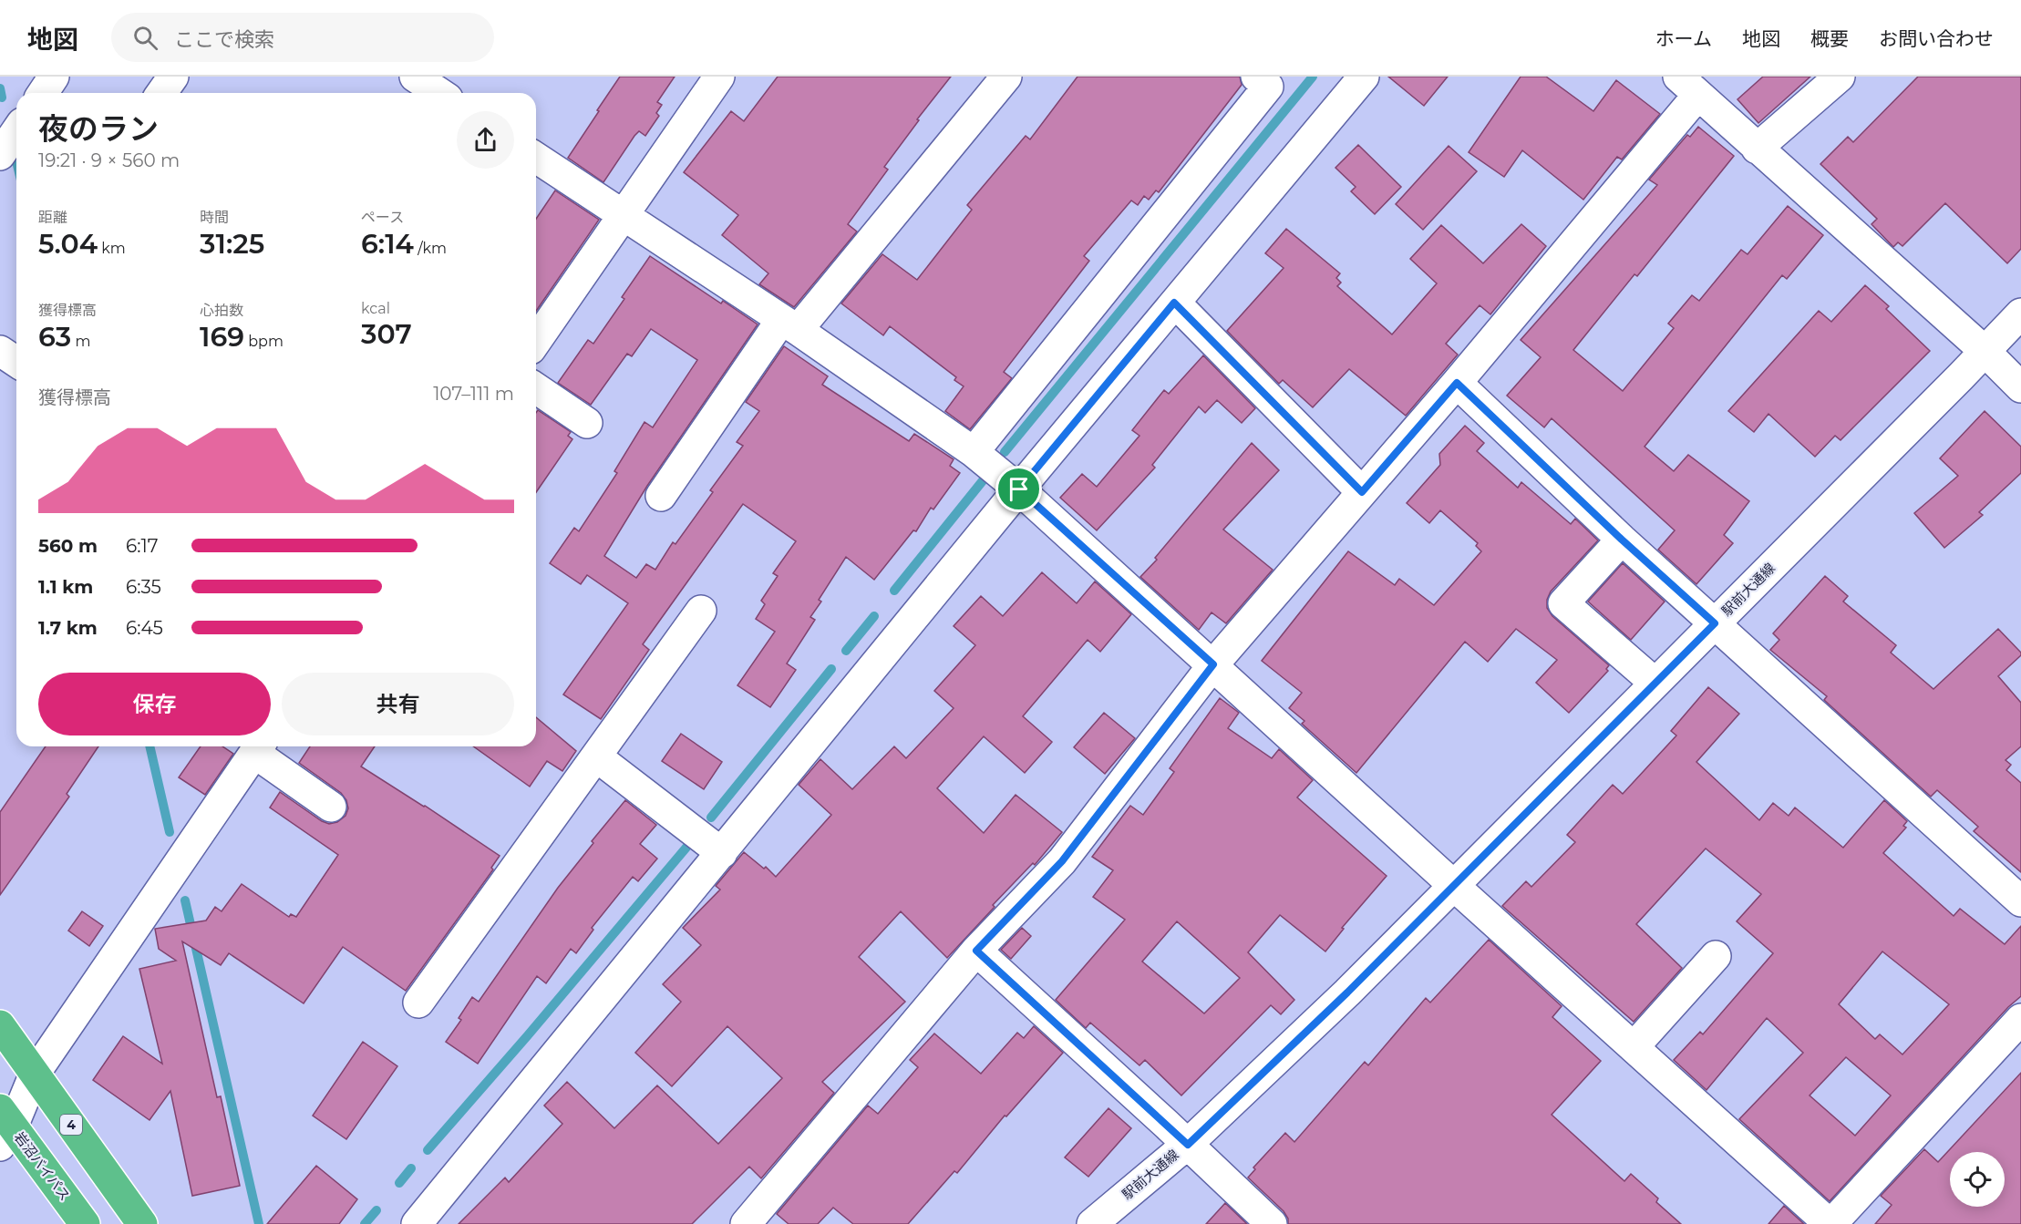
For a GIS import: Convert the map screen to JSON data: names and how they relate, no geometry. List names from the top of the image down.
{
  "streets": {
    "highway": ["4", "岩沼バイパス"],
    "street": ["駅前大通線"]
  },
  "page": {
    "header": "地図",
    "search": "ここで検索",
    "nav": [
      "ホーム",
      "地図",
      "概要",
      "お問い合わせ"
    ],
    "heading": ["夜のラン", "19:21 · 9 × 560 m"],
    "stats": [
      ["距離", "5.04 km"],
      ["時間", "31:25"],
      ["ペース", "6:14 /km"],
      ["獲得標高", "63 m"],
      ["心拍数", "169 bpm"],
      ["kcal", "307"]
    ],
    "chart": ["獲得標高", "107–111 m"],
    "list": [
      {
        "name": "560 m",
        "note": "6:17"
      },
      {
        "name": "1.1 km",
        "note": "6:35"
      },
      {
        "name": "1.7 km",
        "note": "6:45"
      }
    ],
    "buttons": ["保存", "共有"]
  }
}
